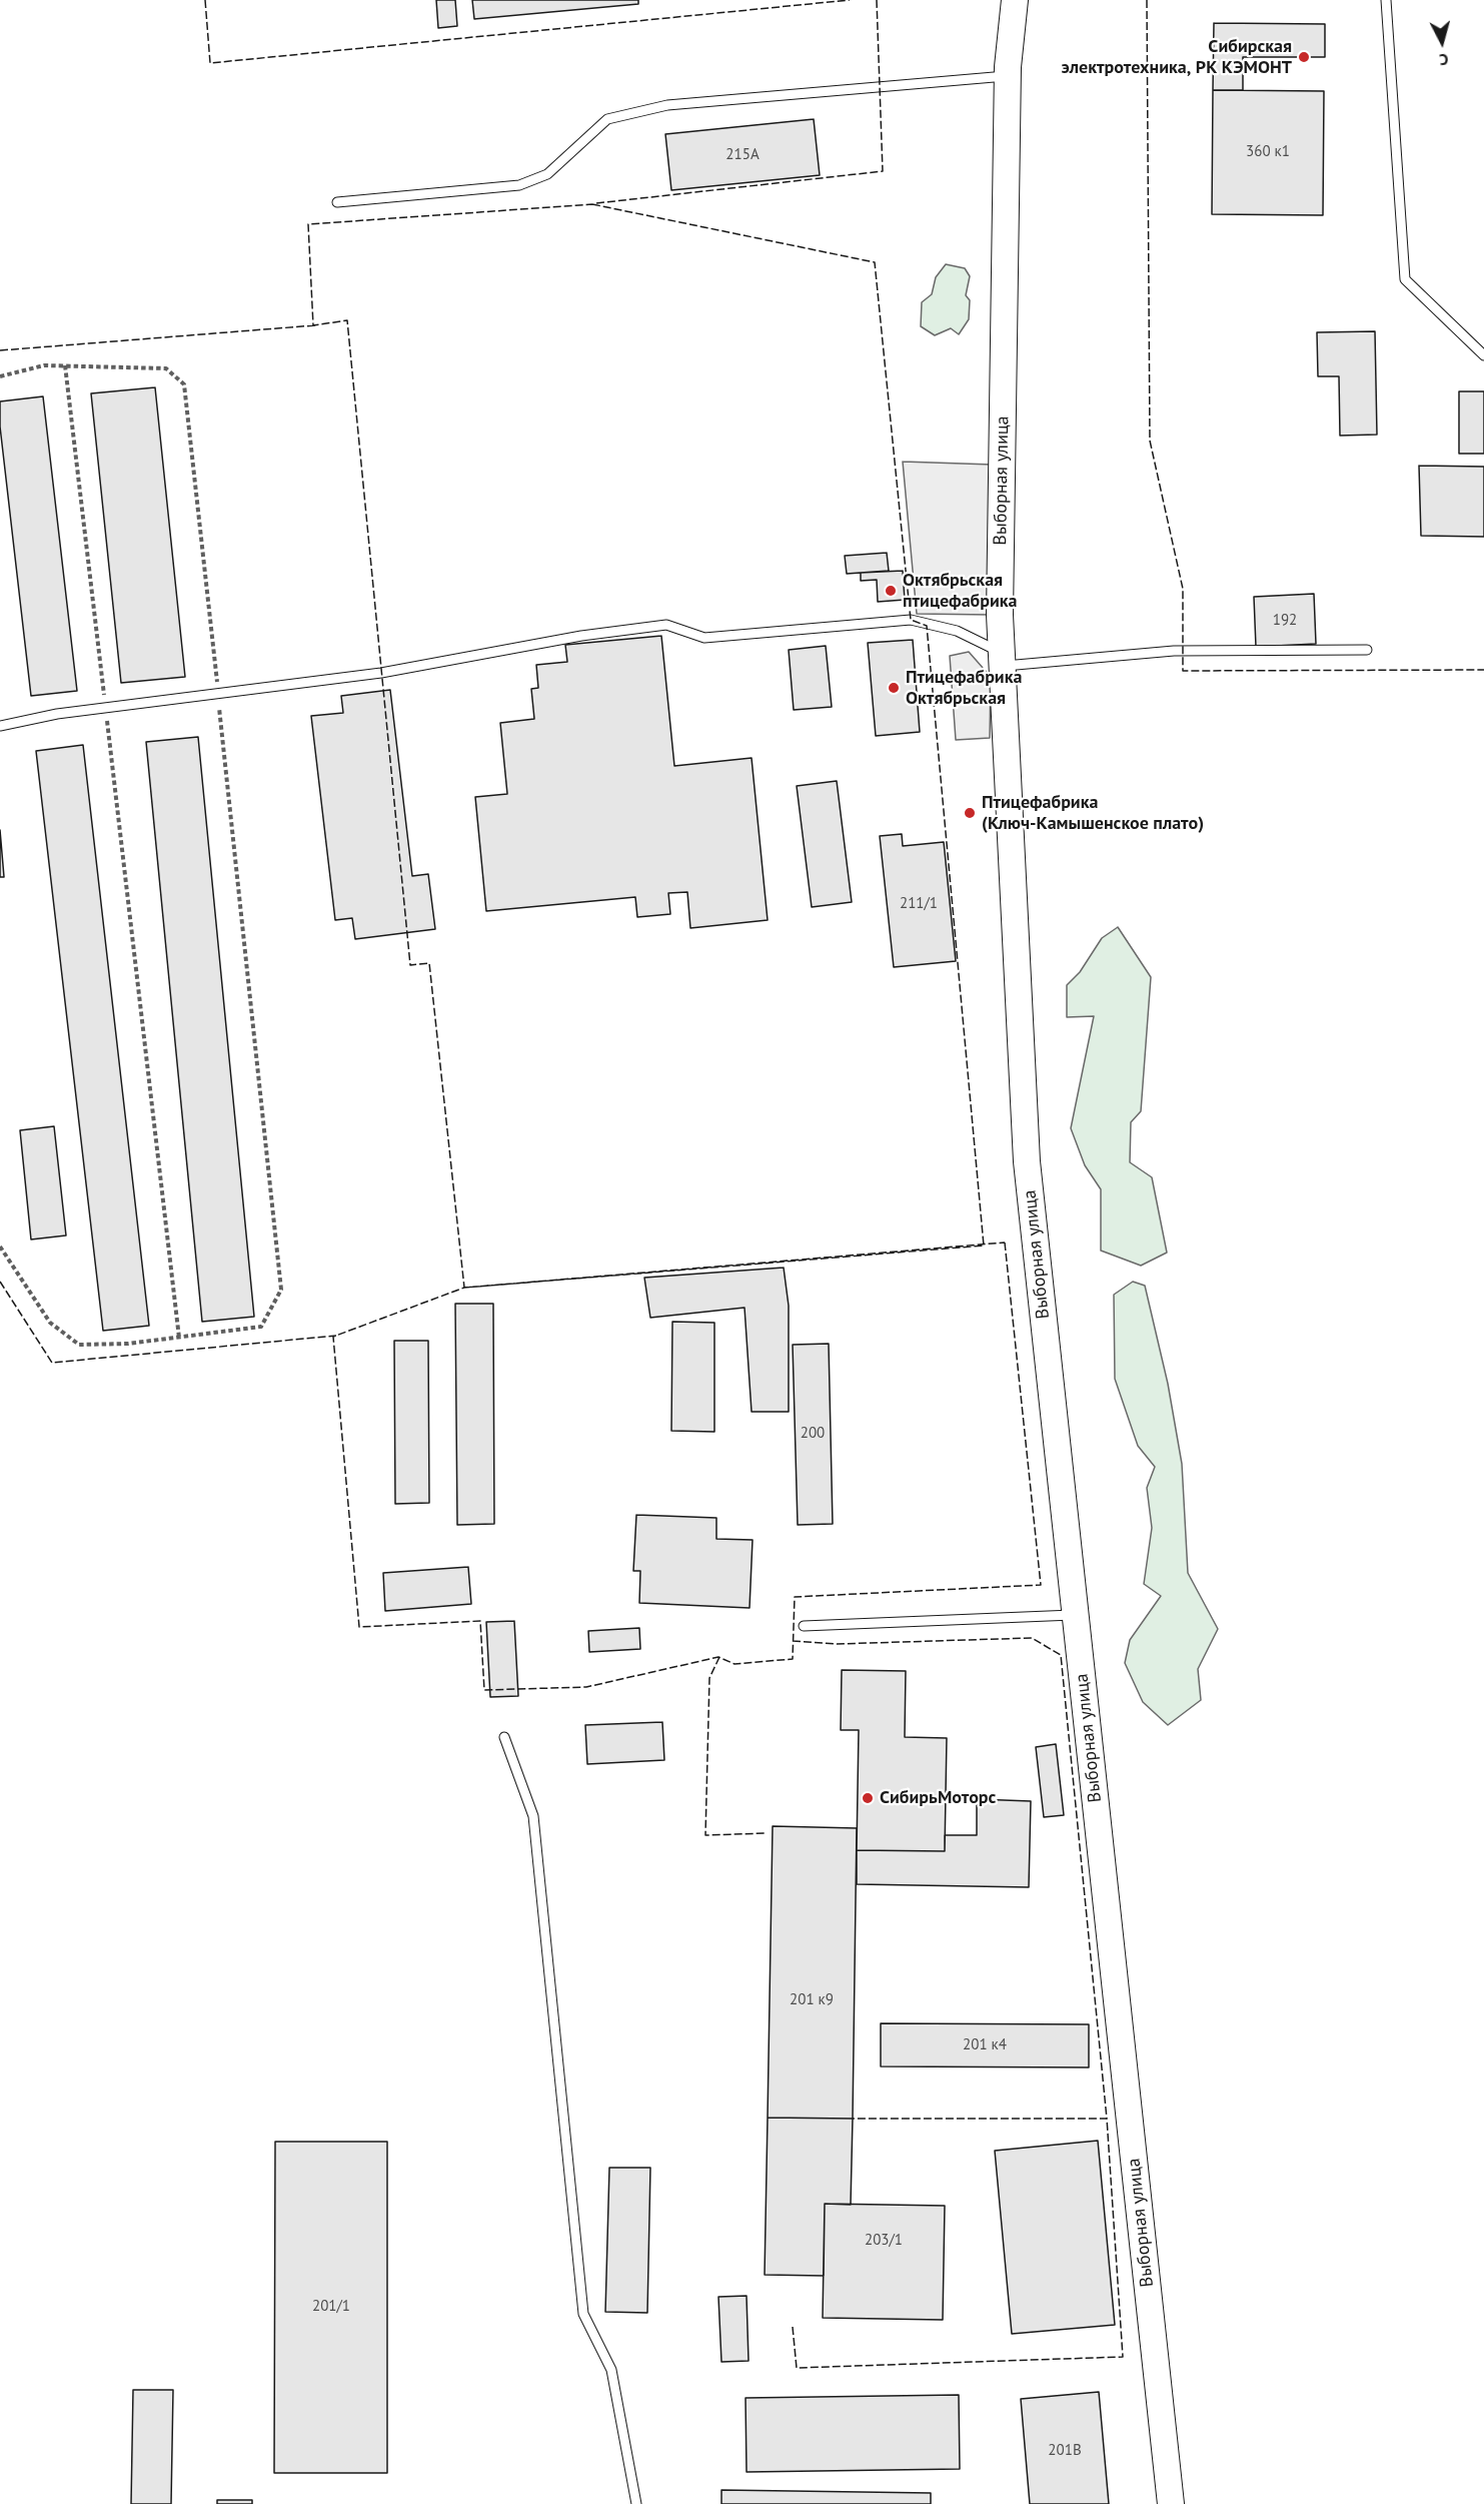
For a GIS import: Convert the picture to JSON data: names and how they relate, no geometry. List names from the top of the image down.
{
  "streets": {
    "main road": ["Выборная улица"]
  },
  "places": [
    "Сибирская электротехника, РК КЭМОНТ",
    "Октябрьская птицефабрика",
    "Птицефабрика Октябрьская",
    "Птицефабрика (Ключ-Камышенское плато)",
    "СибирьМоторс"
  ],
  "house_numbers": [
    "360 к1",
    "215А",
    "192",
    "211/1",
    "200",
    "201 к9",
    "201 к4",
    "203/1",
    "201/1",
    "201В"
  ],
  "north": "bottom"
}
